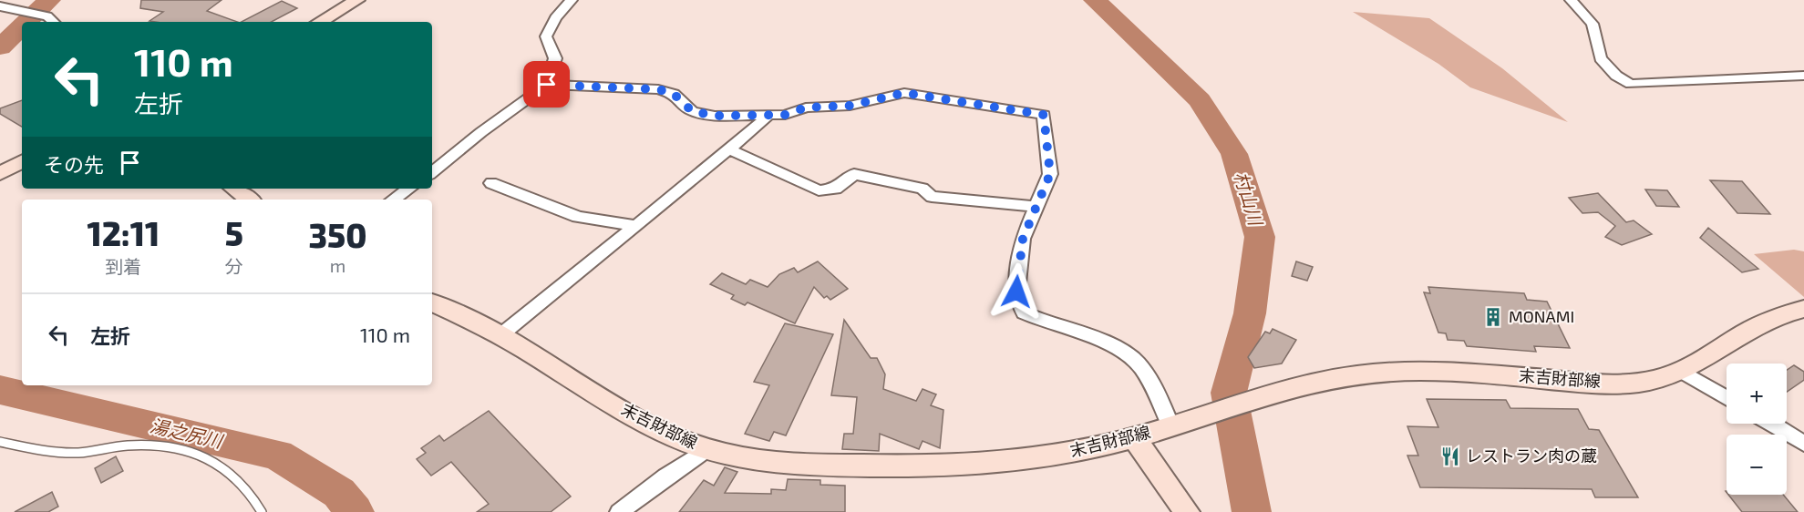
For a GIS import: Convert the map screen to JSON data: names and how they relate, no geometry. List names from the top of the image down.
{
  "streets": {
    "main road": ["末吉財部線"]
  },
  "water": ["村山川", "湯之尻川"],
  "places": {
    "building": ["MONAMI"],
    "restaurant": ["レストラン肉の蔵"]
  },
  "page": {
    "turn": ["110 m", "左折"],
    "then": "その先",
    "eta": [
      "12:11",
      "到着",
      "5",
      "分",
      "350",
      "m"
    ],
    "list": [
      {
        "name": "左折",
        "value": "110 m"
      }
    ],
    "map_buttons": ["+", "−"]
  }
}
